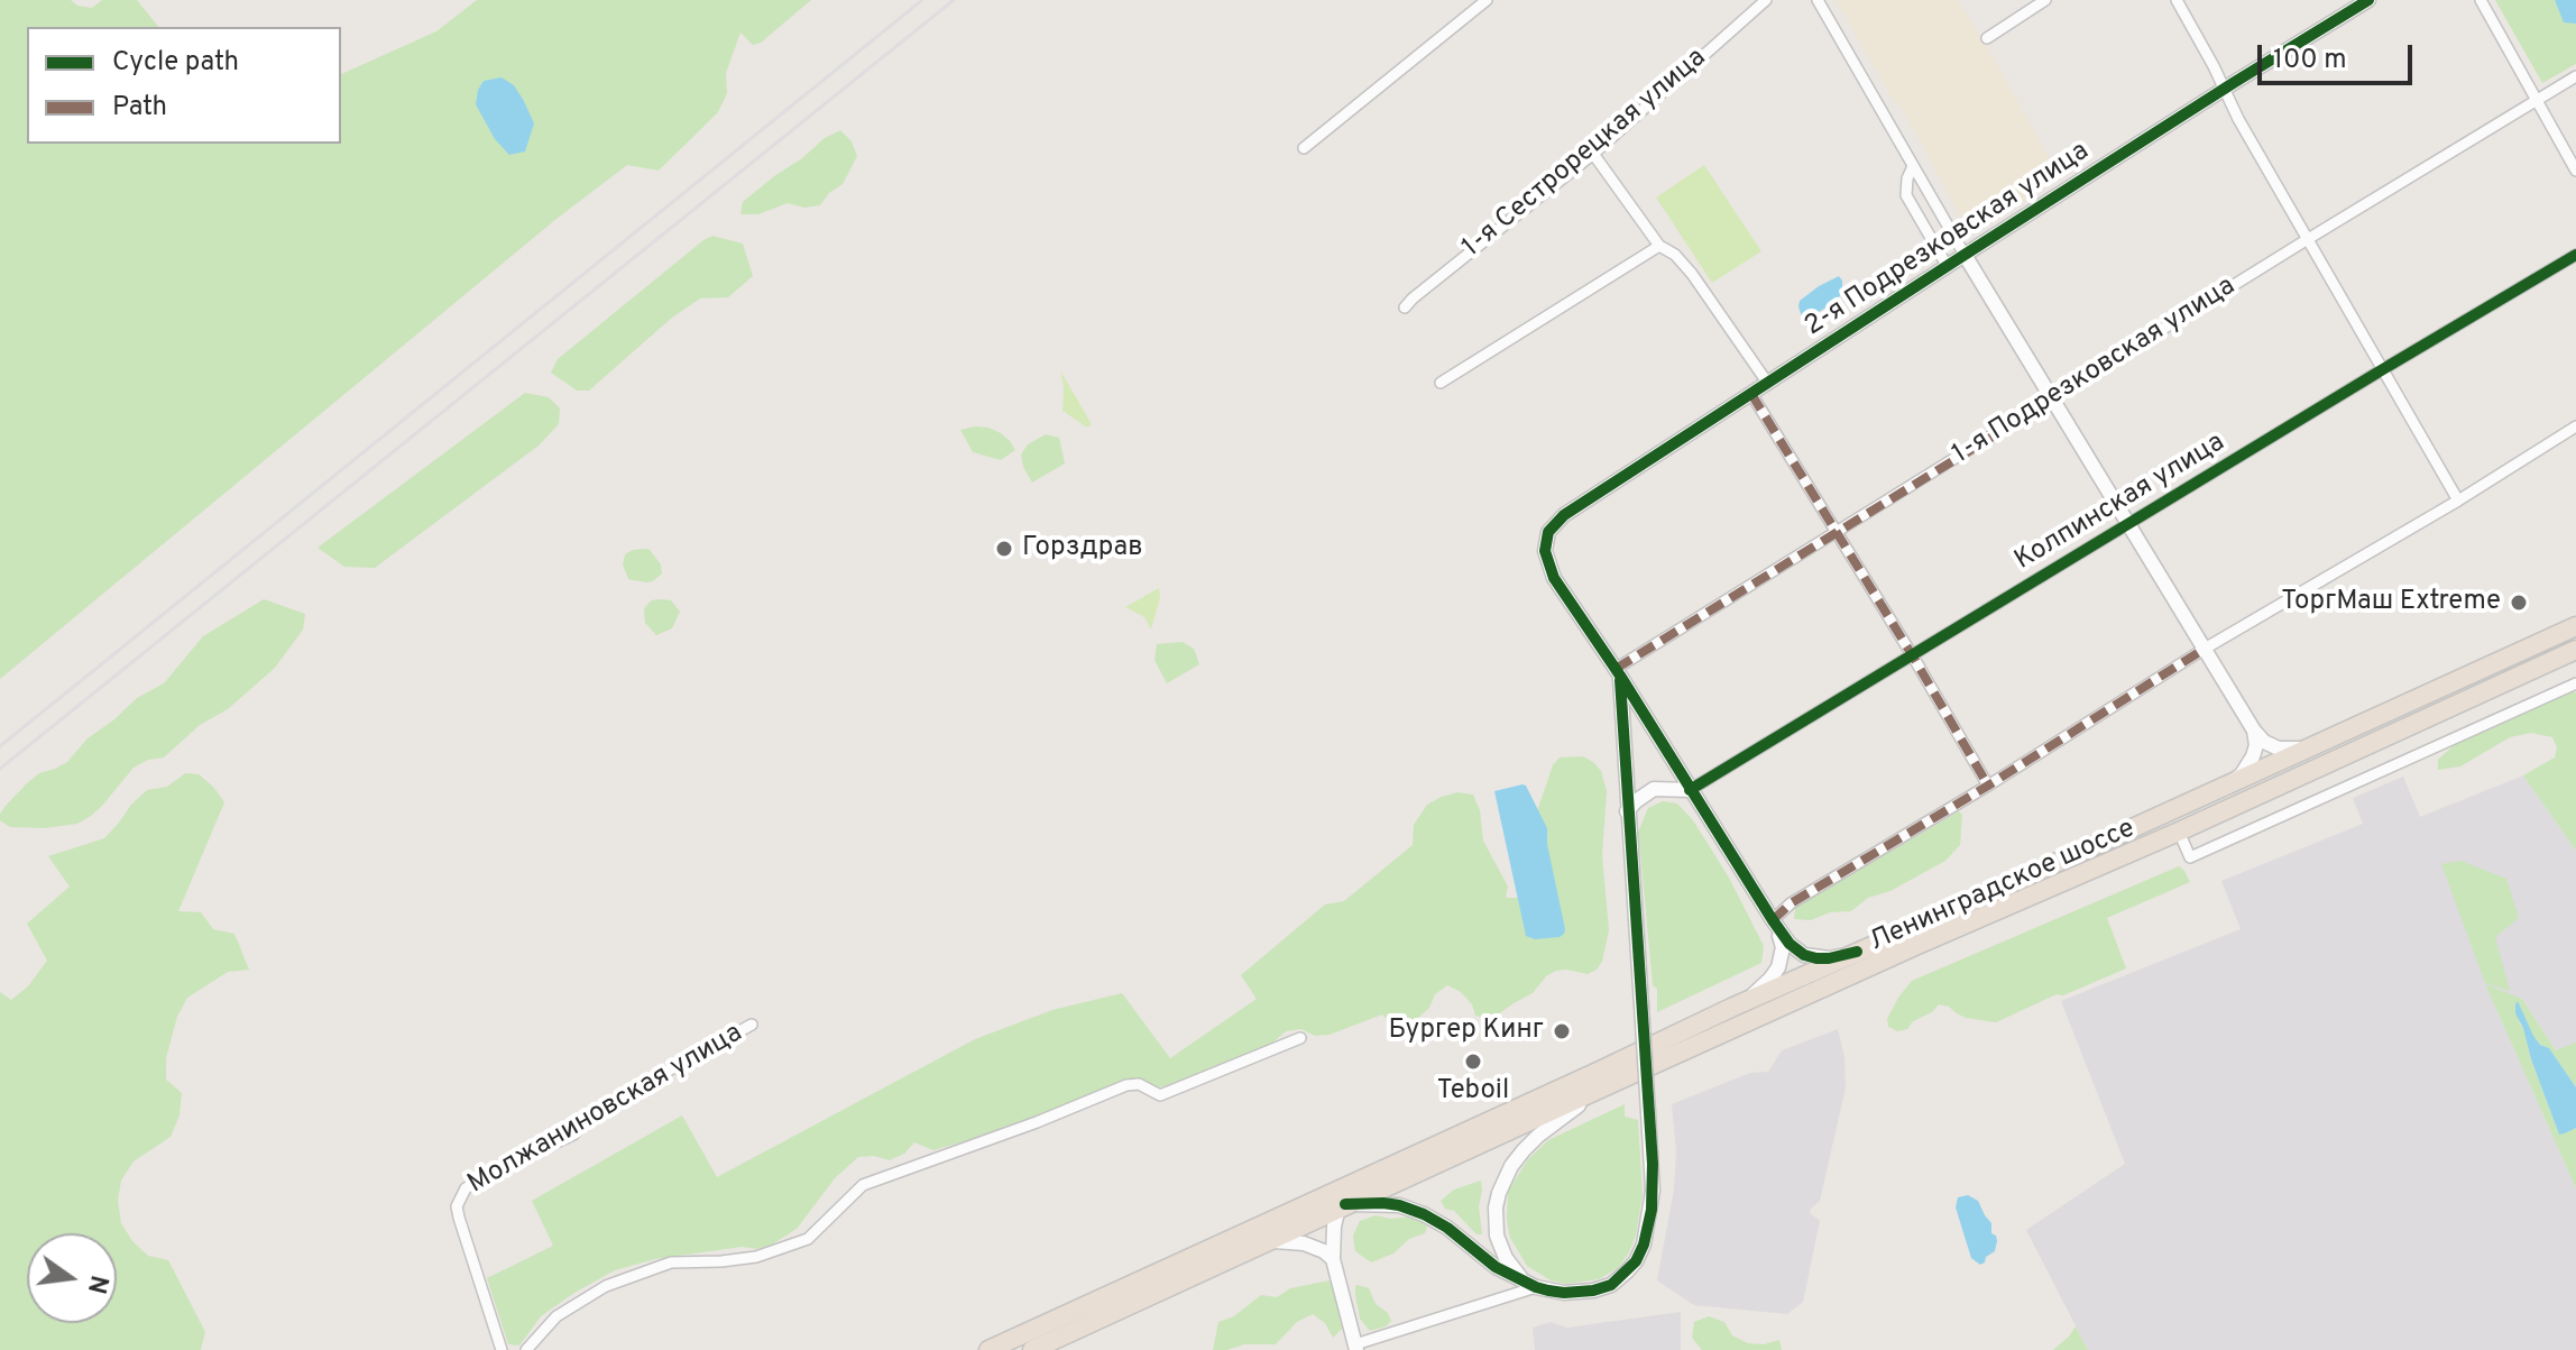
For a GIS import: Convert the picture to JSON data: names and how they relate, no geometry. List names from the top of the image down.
{
  "streets": {
    "highway": ["Ленинградское шоссе"],
    "street": [
      "1-я Сестрорецкая улица",
      "2-я Подрезковская улица",
      "1-я Подрезковская улица",
      "Колпинская улица",
      "Молжаниновская улица"
    ]
  },
  "crossings": [
    ["2-я Подрезковская улица", "1-я Подрезковская улица"]
  ],
  "places": [
    "Горздрав",
    "ТоргМаш Extreme",
    "Бургер Кинг",
    "Teboil"
  ],
  "legend": ["Cycle path", "Path"],
  "scale_bar": "100 m",
  "north": "right"
}
